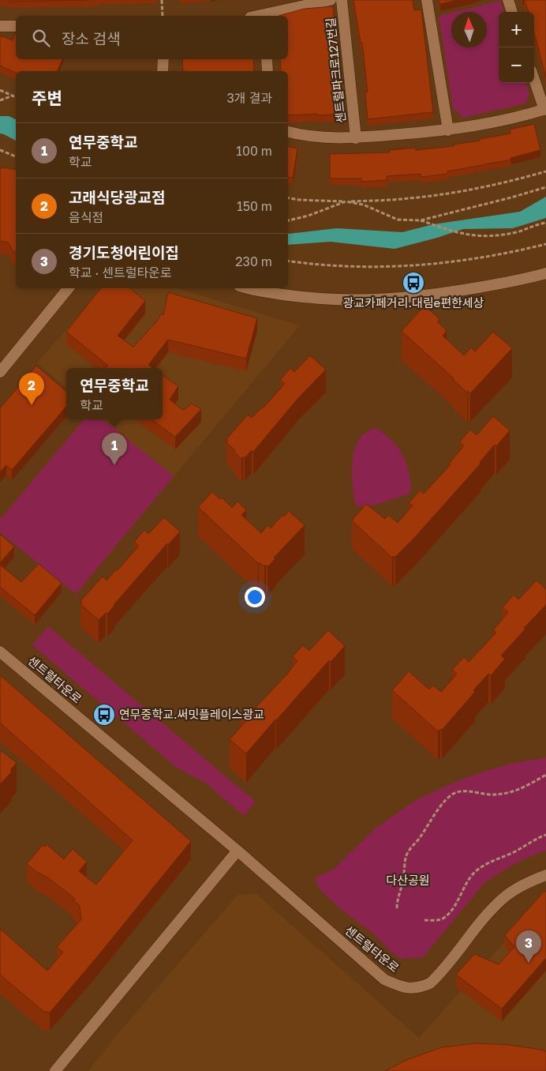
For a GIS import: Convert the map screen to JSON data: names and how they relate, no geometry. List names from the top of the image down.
{
  "streets": {
    "street": ["센트럴파크로127번길", "센트럴타운로"]
  },
  "parks": ["다산공원"],
  "places": {
    "bus stop": ["광교카페거리.대림e편한세상", "연무중학교.써밋플레이스광교"]
  },
  "north": "top",
  "page": {
    "map_buttons": ["+", "−"],
    "search": "장소 검색",
    "heading": ["주변", "3개 결과"],
    "list": [
      {
        "mark": "1",
        "name": "연무중학교",
        "note": "학교",
        "value": "100 m"
      },
      {
        "mark": "2",
        "name": "고래식당광교점",
        "note": "음식점",
        "value": "150 m"
      },
      {
        "mark": "3",
        "name": "경기도청어린이집",
        "note": "학교 · 센트럴타운로",
        "value": "230 m"
      }
    ],
    "popup": ["연무중학교", "학교"],
    "pins": ["2", "1", "3"]
  }
}
